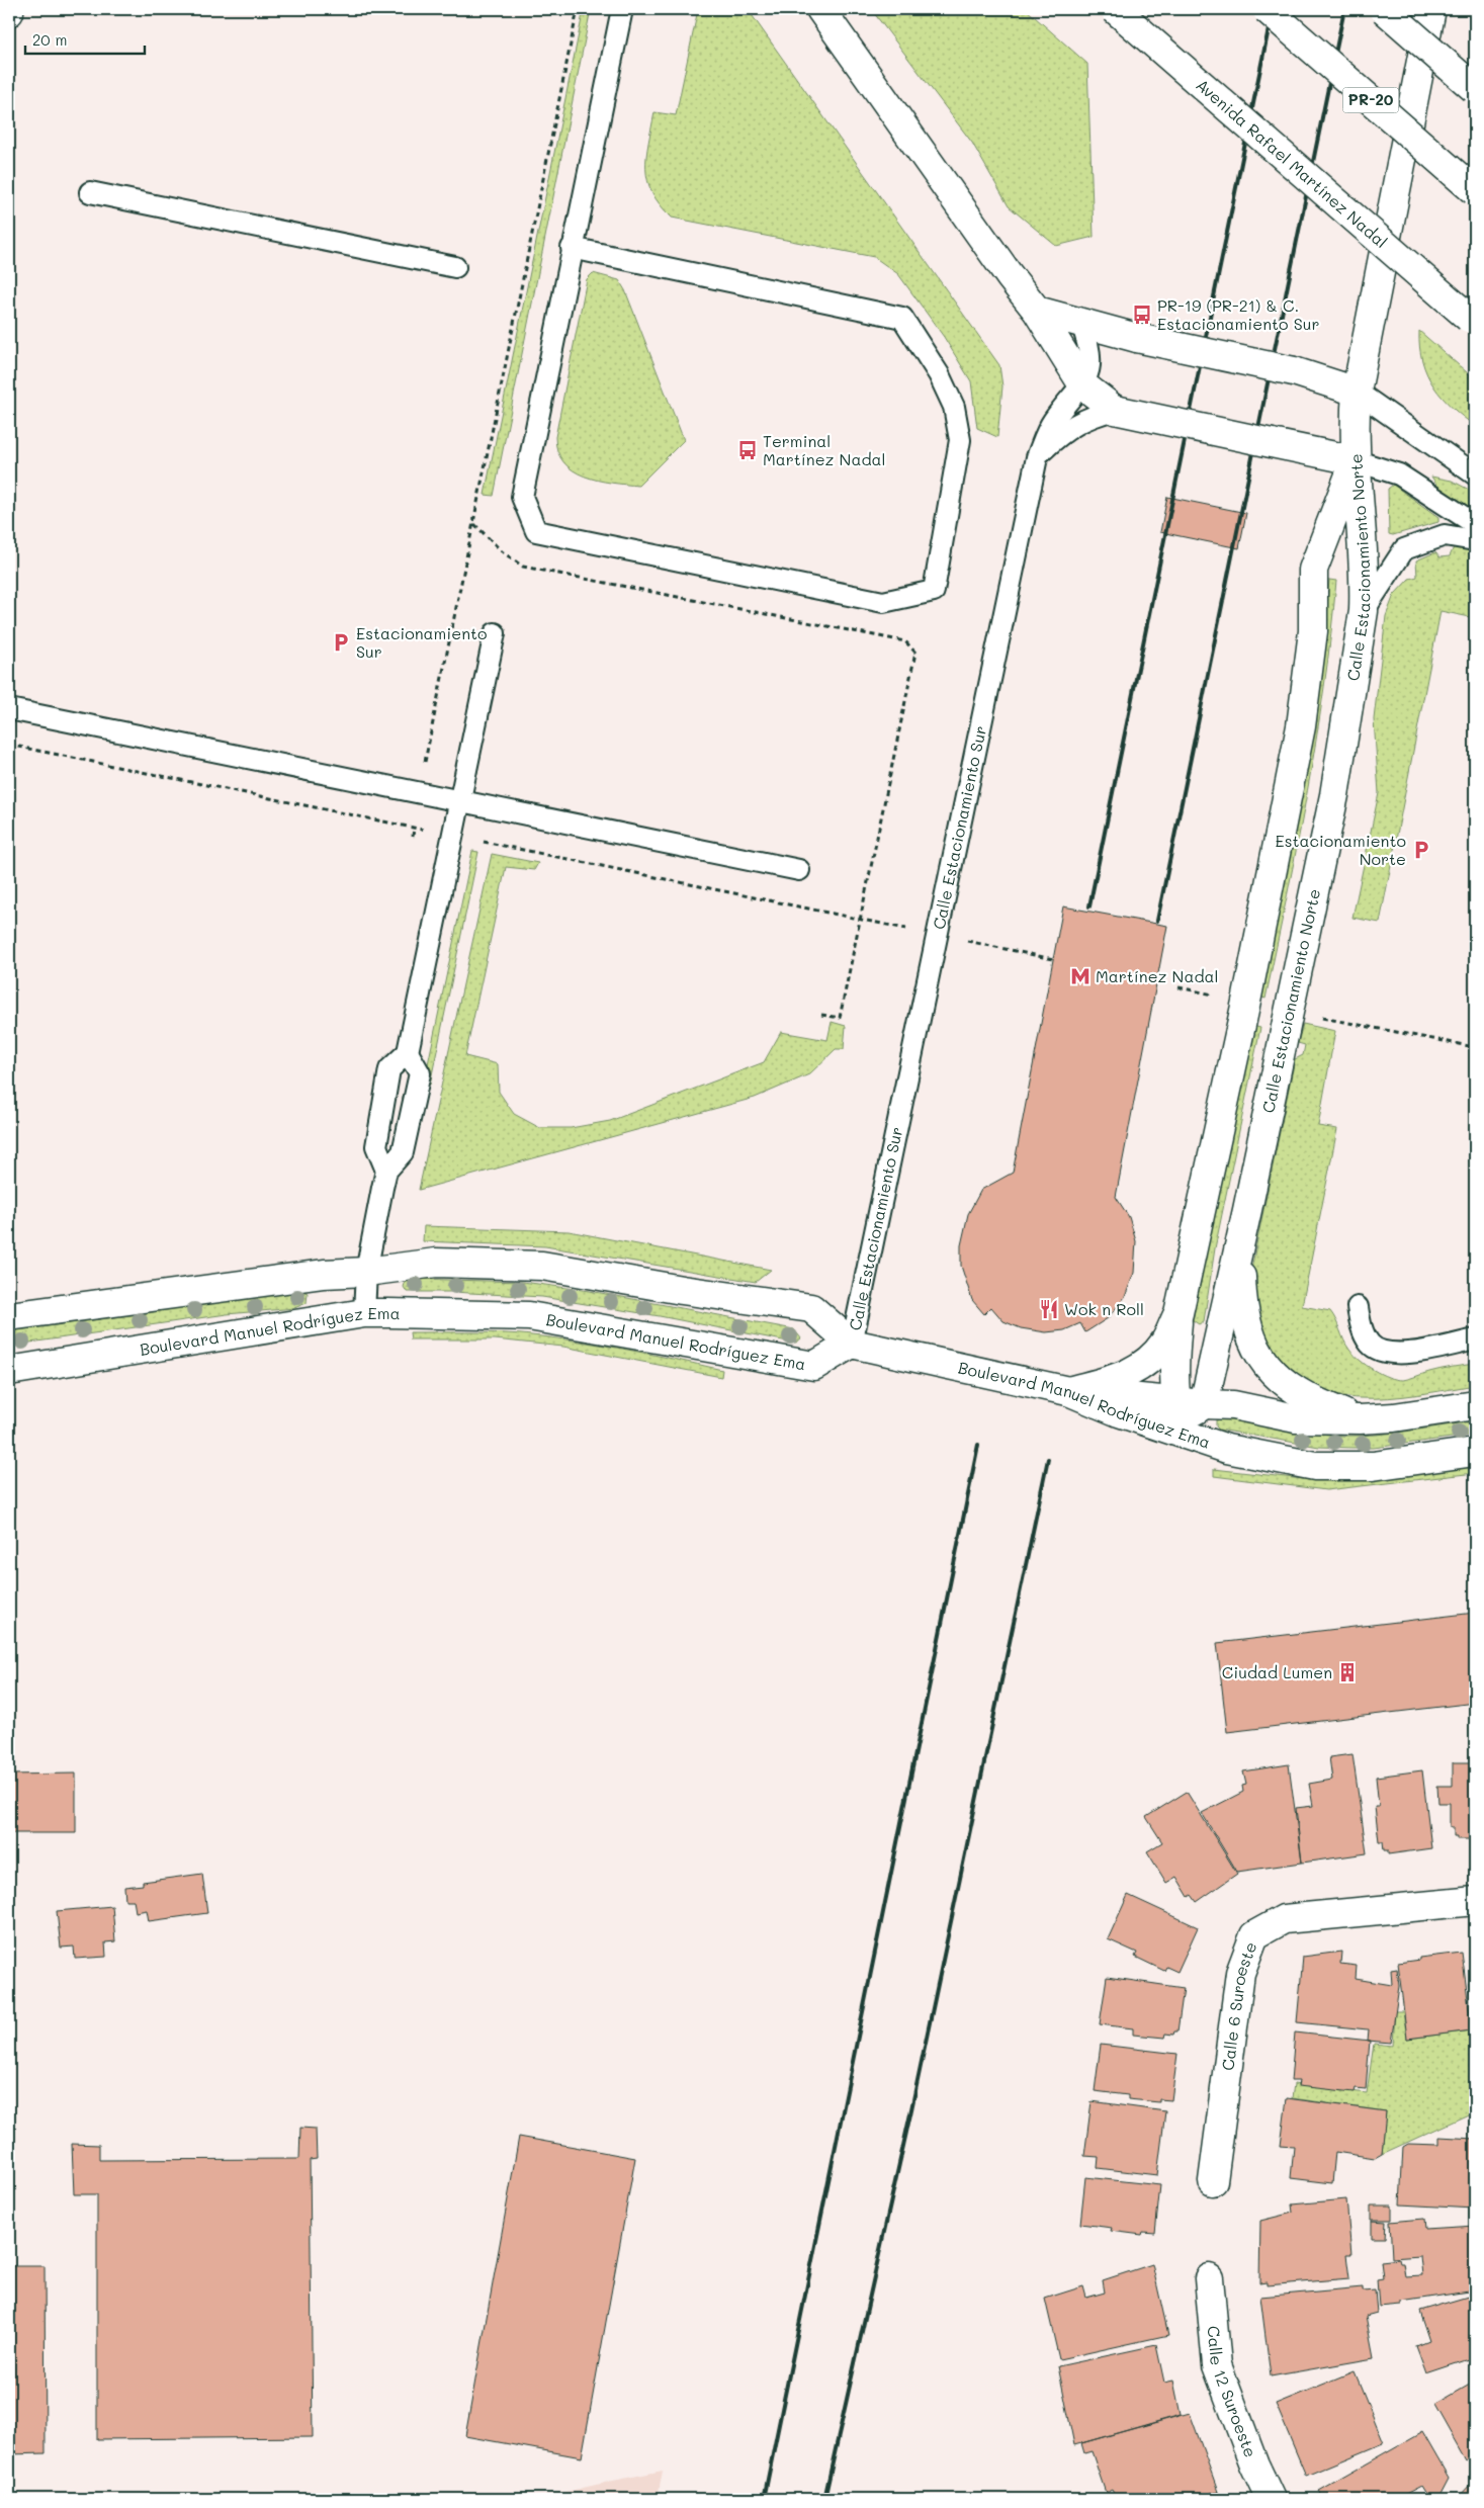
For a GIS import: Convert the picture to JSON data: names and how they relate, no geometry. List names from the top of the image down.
{
  "streets": {
    "main road": [
      "PR-20",
      "Avenida Rafael Martínez Nadal",
      "Calle Estacionamiento Norte",
      "Boulevard Manuel Rodríguez Ema",
      "Calle 6 Suroeste",
      "Calle 12 Suroeste"
    ],
    "lane": ["Calle Estacionamiento Sur"]
  },
  "crossings": [
    ["Calle Estacionamiento Norte", "Boulevard Manuel Rodríguez Ema"],
    ["Calle Estacionamiento Sur", "Boulevard Manuel Rodríguez Ema"]
  ],
  "places": {
    "bus stop": ["PR-19 (PR-21) & C. Estacionamiento Sur", "Terminal Martínez Nadal"],
    "parking": ["Estacionamiento Sur", "Estacionamiento Norte"],
    "metro station": ["Martínez Nadal"],
    "restaurant": ["Wok n Roll"],
    "building": ["Ciudad Lumen"]
  },
  "scale_bar": "20 m"
}
